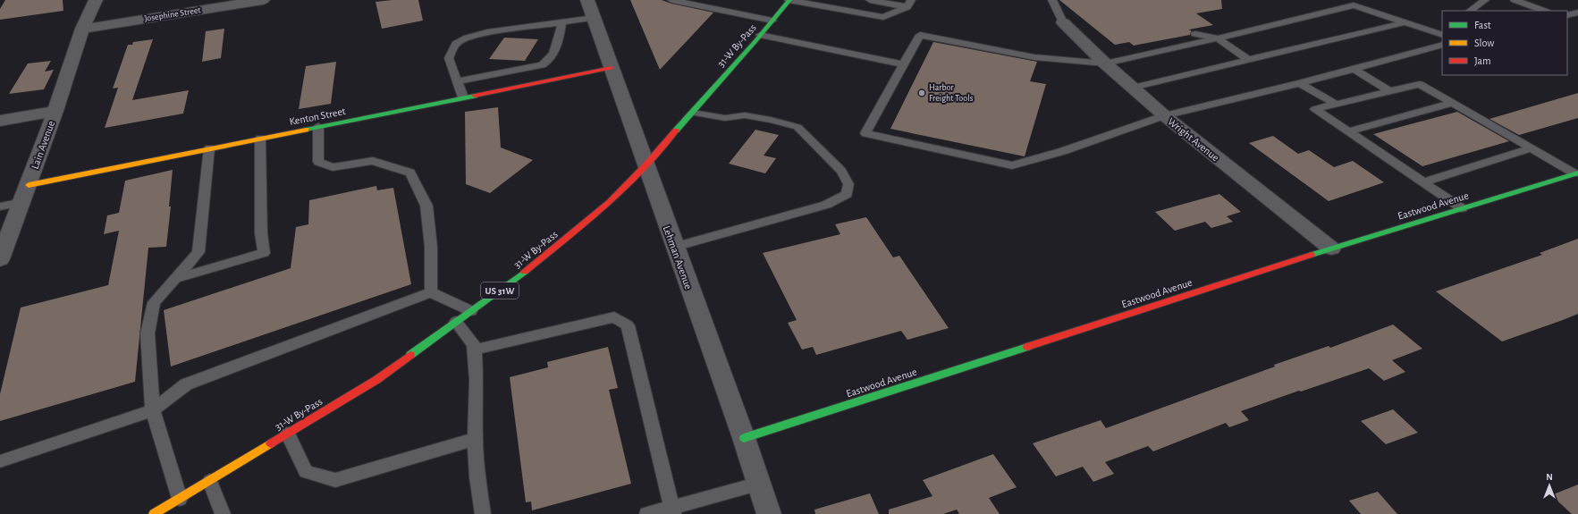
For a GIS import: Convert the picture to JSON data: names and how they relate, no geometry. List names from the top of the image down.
{
  "streets": {
    "street": [
      "Josephine Street",
      "31-W By-Pass",
      "Kenton Street",
      "Wright Avenue",
      "Lain Avenue",
      "Eastwood Avenue",
      "Lehman Avenue",
      "US 31W"
    ]
  },
  "crossings": [
    ["Josephine Street", "Lain Avenue"],
    ["31-W By-Pass", "Lehman Avenue"],
    ["Kenton Street", "Lain Avenue"],
    ["Kenton Street", "Lehman Avenue"],
    ["Wright Avenue", "Eastwood Avenue"],
    ["Eastwood Avenue", "Lehman Avenue"]
  ],
  "places": ["Harbor Freight Tools"],
  "legend": ["Fast", "Slow", "Jam"],
  "north": "top"
}
